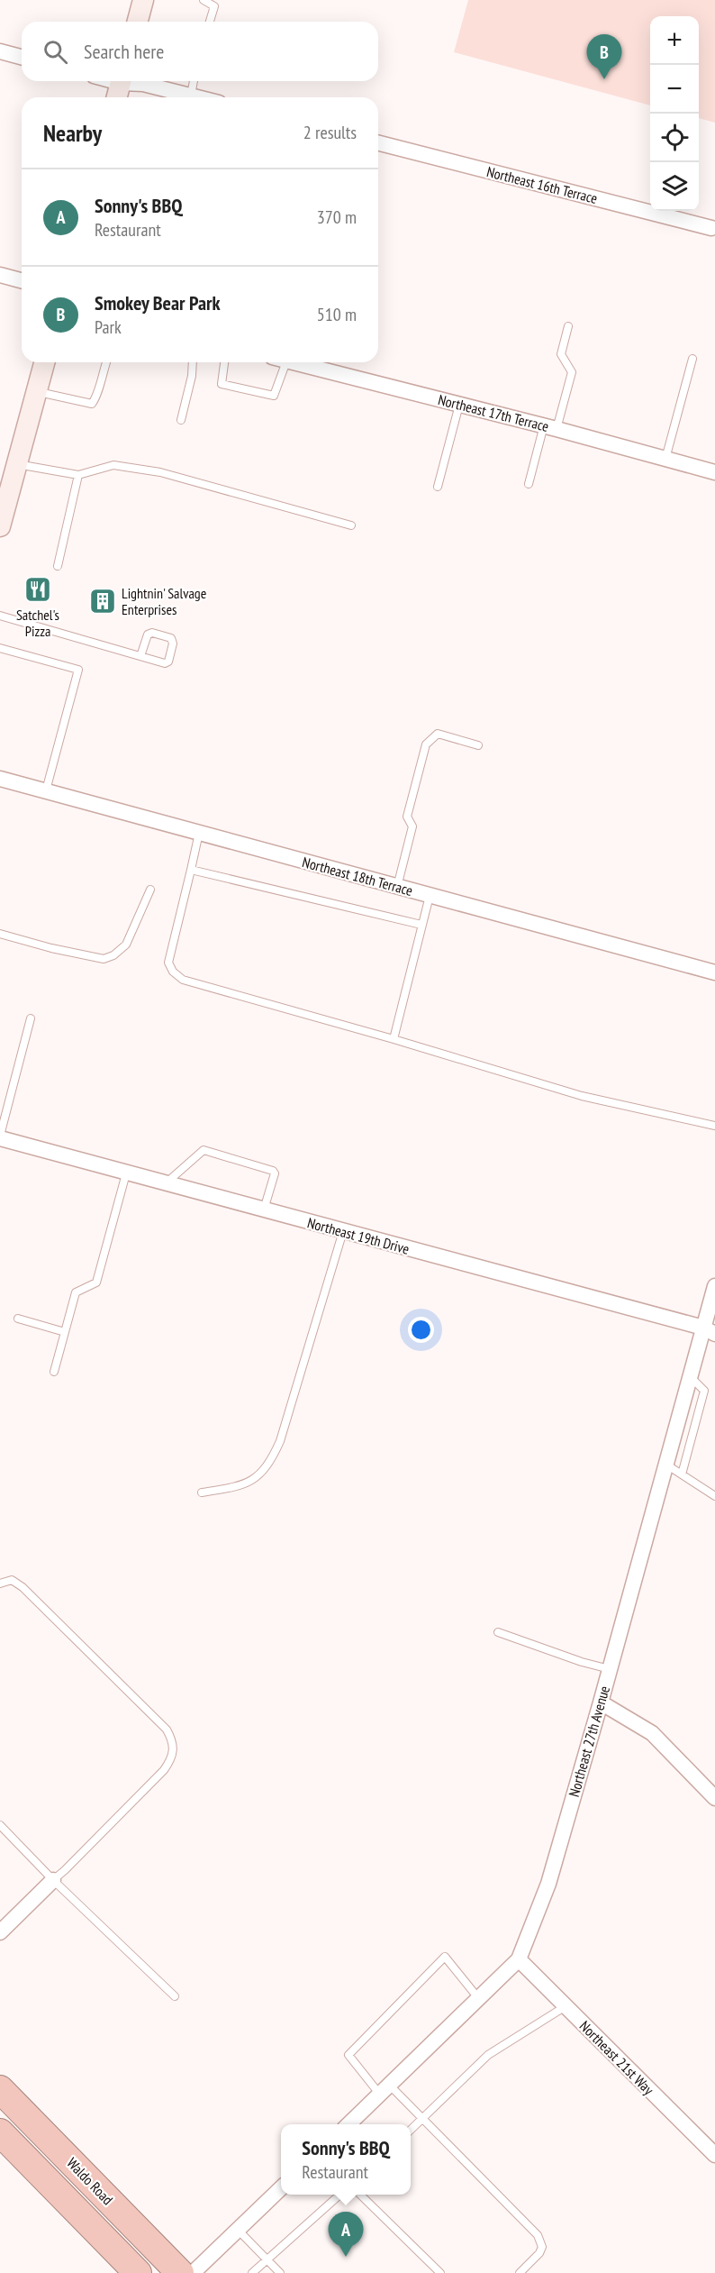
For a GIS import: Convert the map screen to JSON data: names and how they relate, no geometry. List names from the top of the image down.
{
  "streets": {
    "highway": ["Waldo Road"],
    "street": [
      "Northeast 16th Terrace",
      "Northeast 17th Terrace",
      "Northeast 18th Terrace",
      "Northeast 19th Drive",
      "Northeast 27th Avenue",
      "Northeast 21st Way"
    ]
  },
  "crossings": [
    ["Northeast 19th Drive", "Northeast 27th Avenue"],
    ["Northeast 27th Avenue", "Northeast 21st Way"]
  ],
  "places": {
    "restaurant": ["Satchel's Pizza"],
    "building": ["Lightnin' Salvage Enterprises"]
  },
  "page": {
    "map_buttons": ["+", "−"],
    "search": "Search here",
    "pins": ["B", "A"],
    "heading": ["Nearby", "2 results"],
    "list": [
      {
        "mark": "A",
        "name": "Sonny's BBQ",
        "note": "Restaurant",
        "value": "370 m"
      },
      {
        "mark": "B",
        "name": "Smokey Bear Park",
        "note": "Park",
        "value": "510 m"
      }
    ],
    "popup": ["Sonny's BBQ", "Restaurant"]
  }
}
